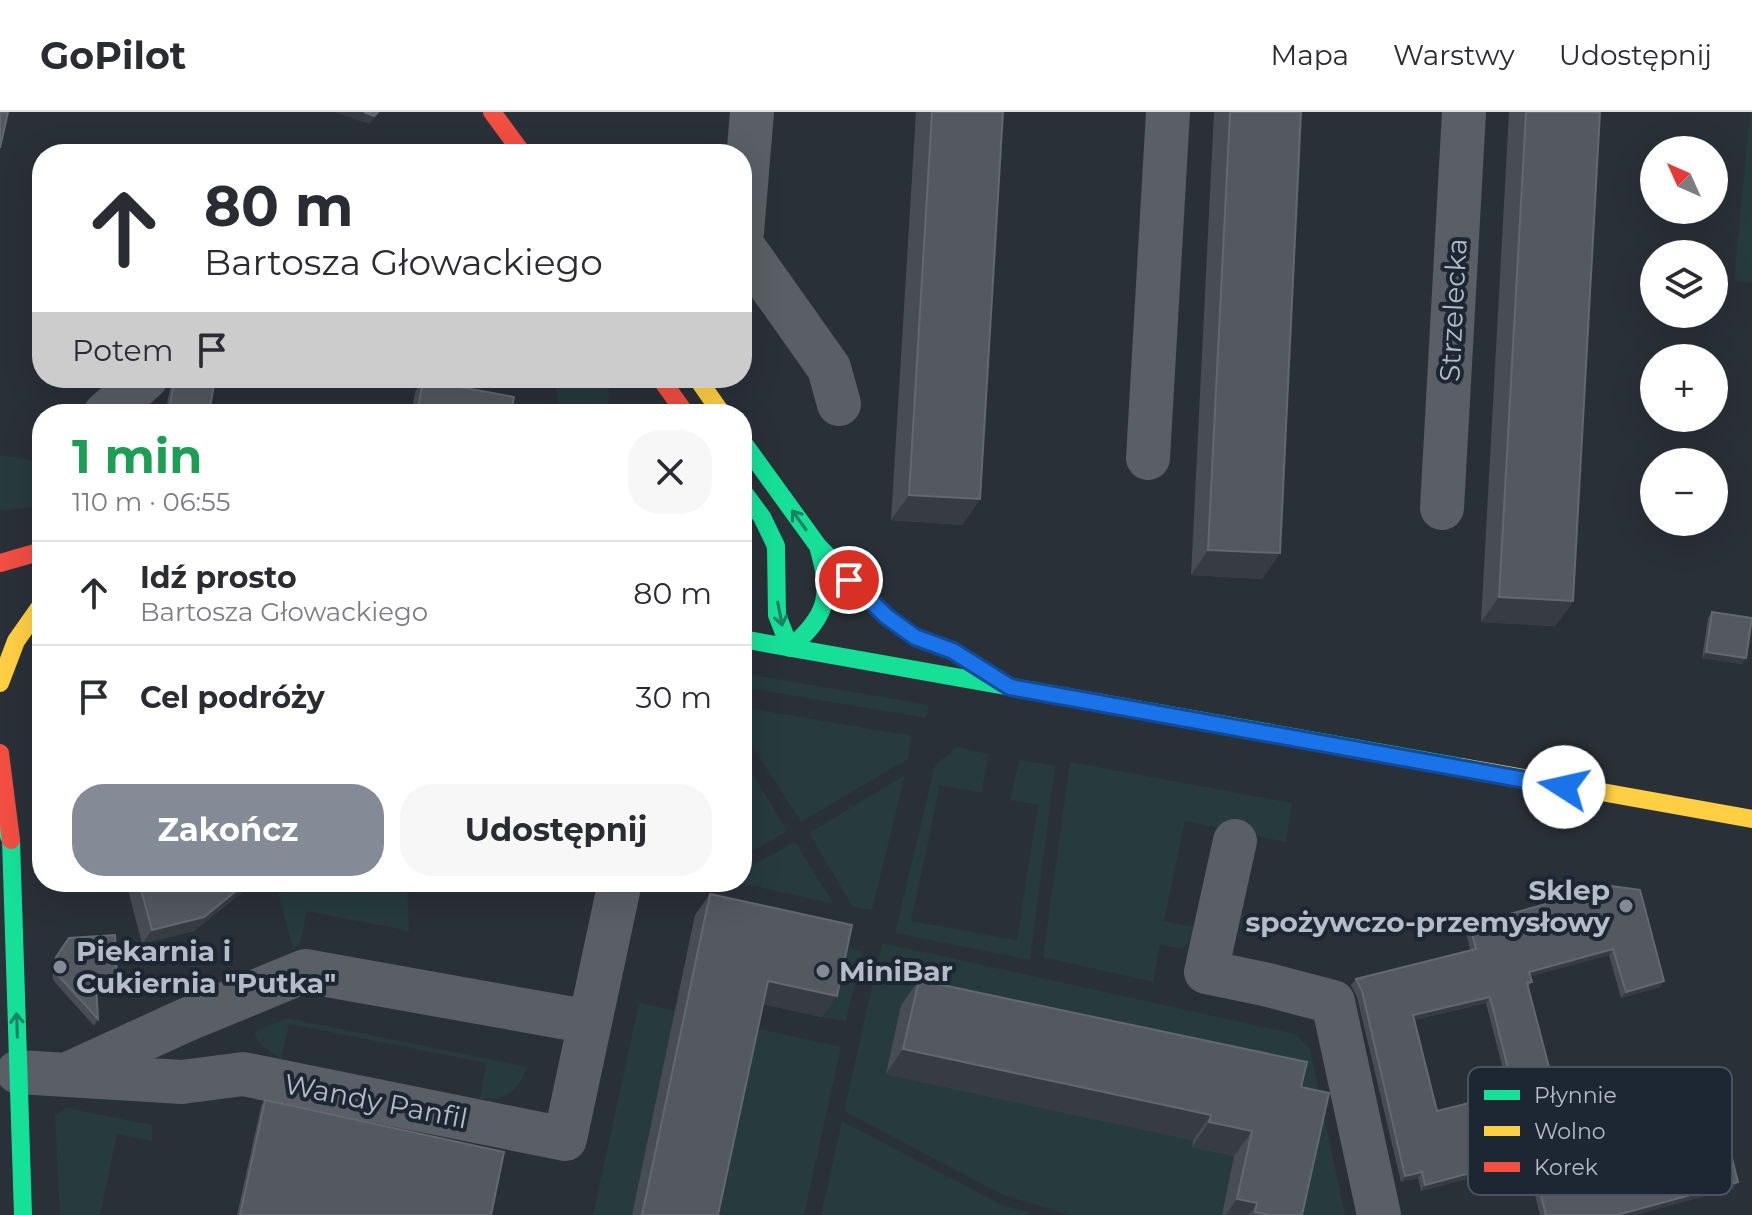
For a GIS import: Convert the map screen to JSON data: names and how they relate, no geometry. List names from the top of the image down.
{
  "streets": {
    "street": ["Strzelecka", "Wandy Panfil"]
  },
  "places": ["Sklep spożywczo-przemysłowy", "Piekarnia i Cukiernia \"Putka\"", "MiniBar"],
  "legend": ["Płynnie", "Wolno", "Korek"],
  "north": "top left",
  "page": {
    "header": "GoPilot",
    "nav": ["Mapa", "Warstwy", "Udostępnij"],
    "map_buttons": ["+", "−"],
    "turn": ["80 m", "Bartosza Głowackiego"],
    "then": "Potem",
    "heading": ["1 min", "110 m · 06:55"],
    "list": [
      {
        "name": "Idź prosto",
        "note": "Bartosza Głowackiego",
        "value": "80 m"
      },
      {
        "name": "Cel podróży",
        "value": "30 m"
      }
    ],
    "buttons": ["Zakończ", "Udostępnij"]
  }
}
